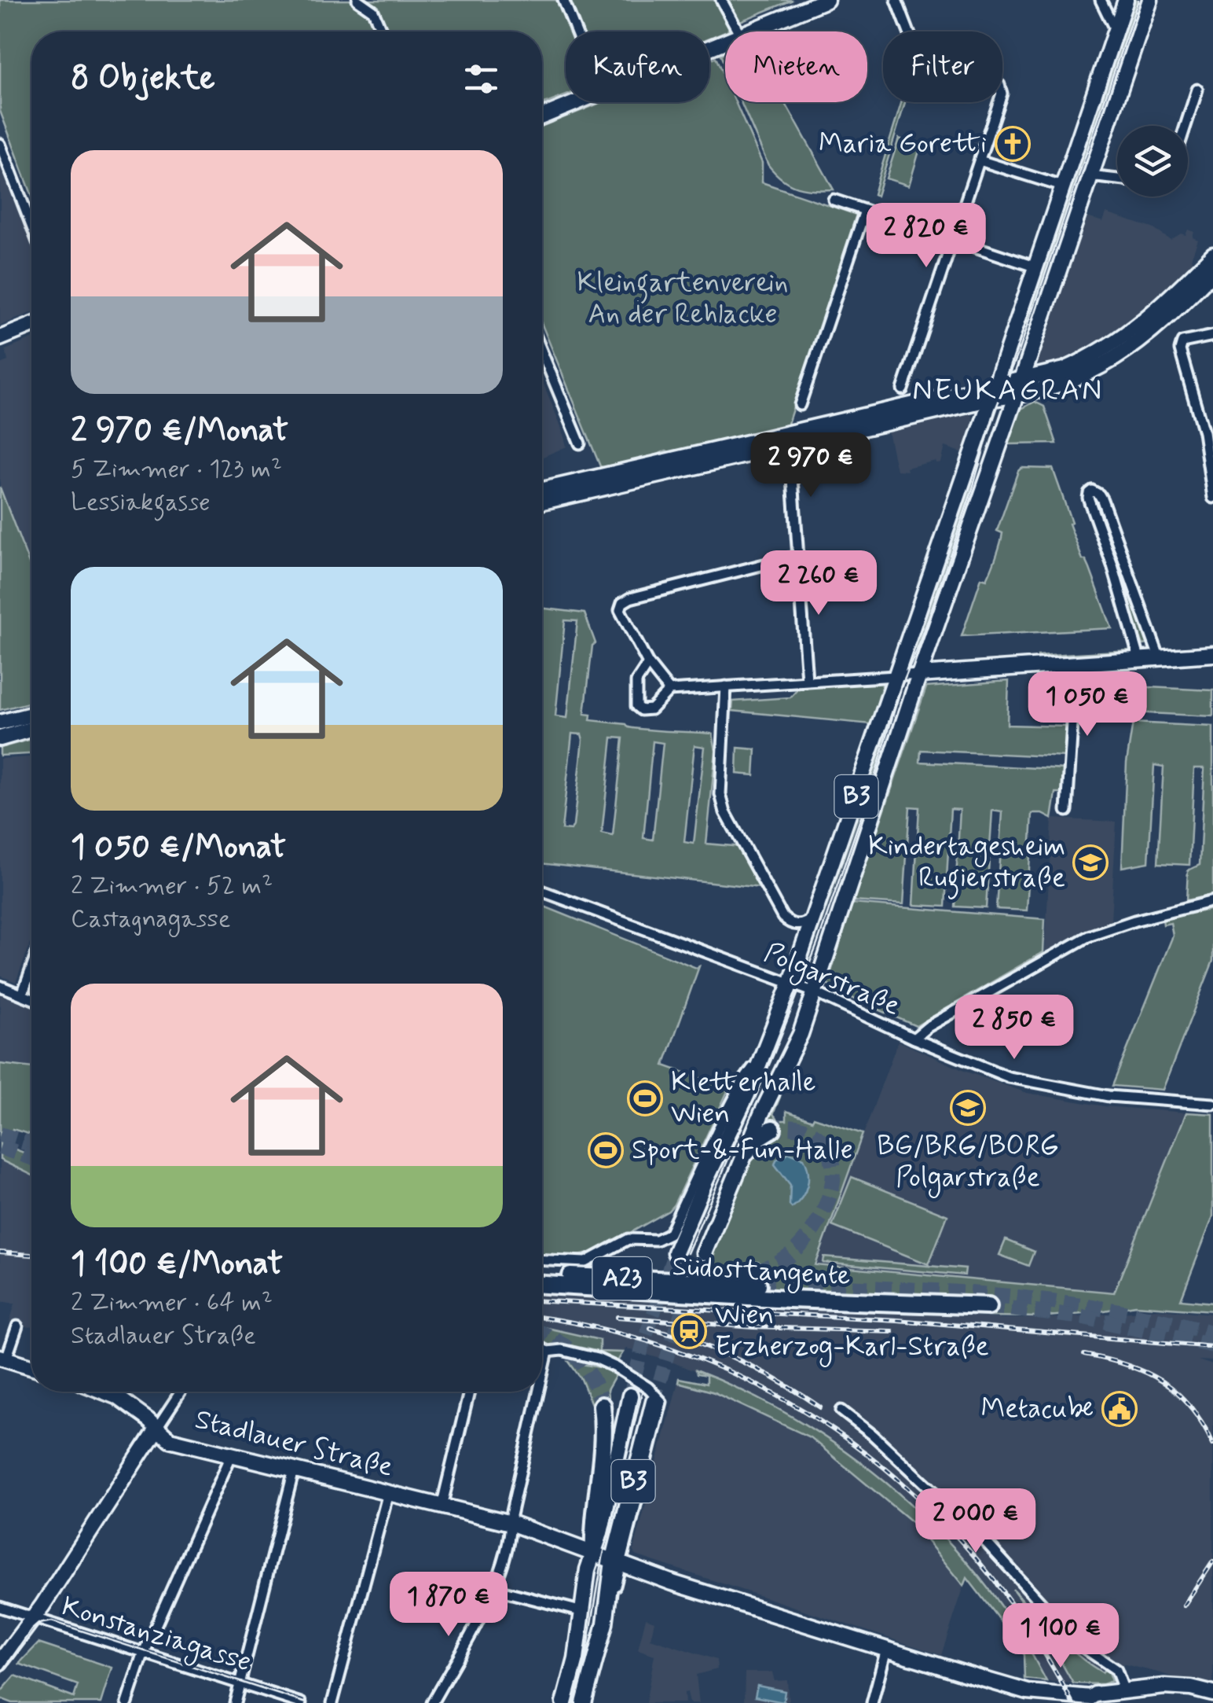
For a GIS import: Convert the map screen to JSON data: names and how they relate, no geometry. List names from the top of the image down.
{
  "streets": {
    "highway": ["Südosttangente", "A23"],
    "main road": ["B3", "Stadlauer Straße"],
    "street": ["Polgarstraße", "Konstanziagasse"]
  },
  "crossings": [
    ["B3", "Polgarstraße"],
    ["B3", "Stadlauer Straße"]
  ],
  "districts": ["NEUKAGRAN"],
  "parks": ["Kleingartenverein An der Rehlacke"],
  "places": {
    "church": ["Maria Goretti"],
    "school or university": ["Kindertagesheim Rugierstraße", "BG/BRG/BORG Polgarstraße"],
    "sports": ["Kletterhalle Wien", "Sport-&-Fun-Halle"],
    "station": ["Wien Erzherzog-Karl-Straße"],
    "public building": ["Metacube"]
  },
  "page": {
    "chip": ["Kaufen", "Mieten", "Filter"],
    "heading": "8 Objekte",
    "list": [
      {
        "name": "2 970 €/Monat",
        "note": "5 Zimmer · 123 m² · Lessiakgasse"
      },
      {
        "name": "1 050 €/Monat",
        "note": "2 Zimmer · 52 m² · Castagnagasse"
      },
      {
        "name": "1 100 €/Monat",
        "note": "2 Zimmer · 64 m² · Stadlauer Straße"
      }
    ],
    "price": [
      "2 820 €",
      "2 970 €",
      "2 260 €",
      "1 050 €",
      "2 850 €",
      "2 000 €",
      "1 870 €",
      "1 100 €"
    ]
  }
}
